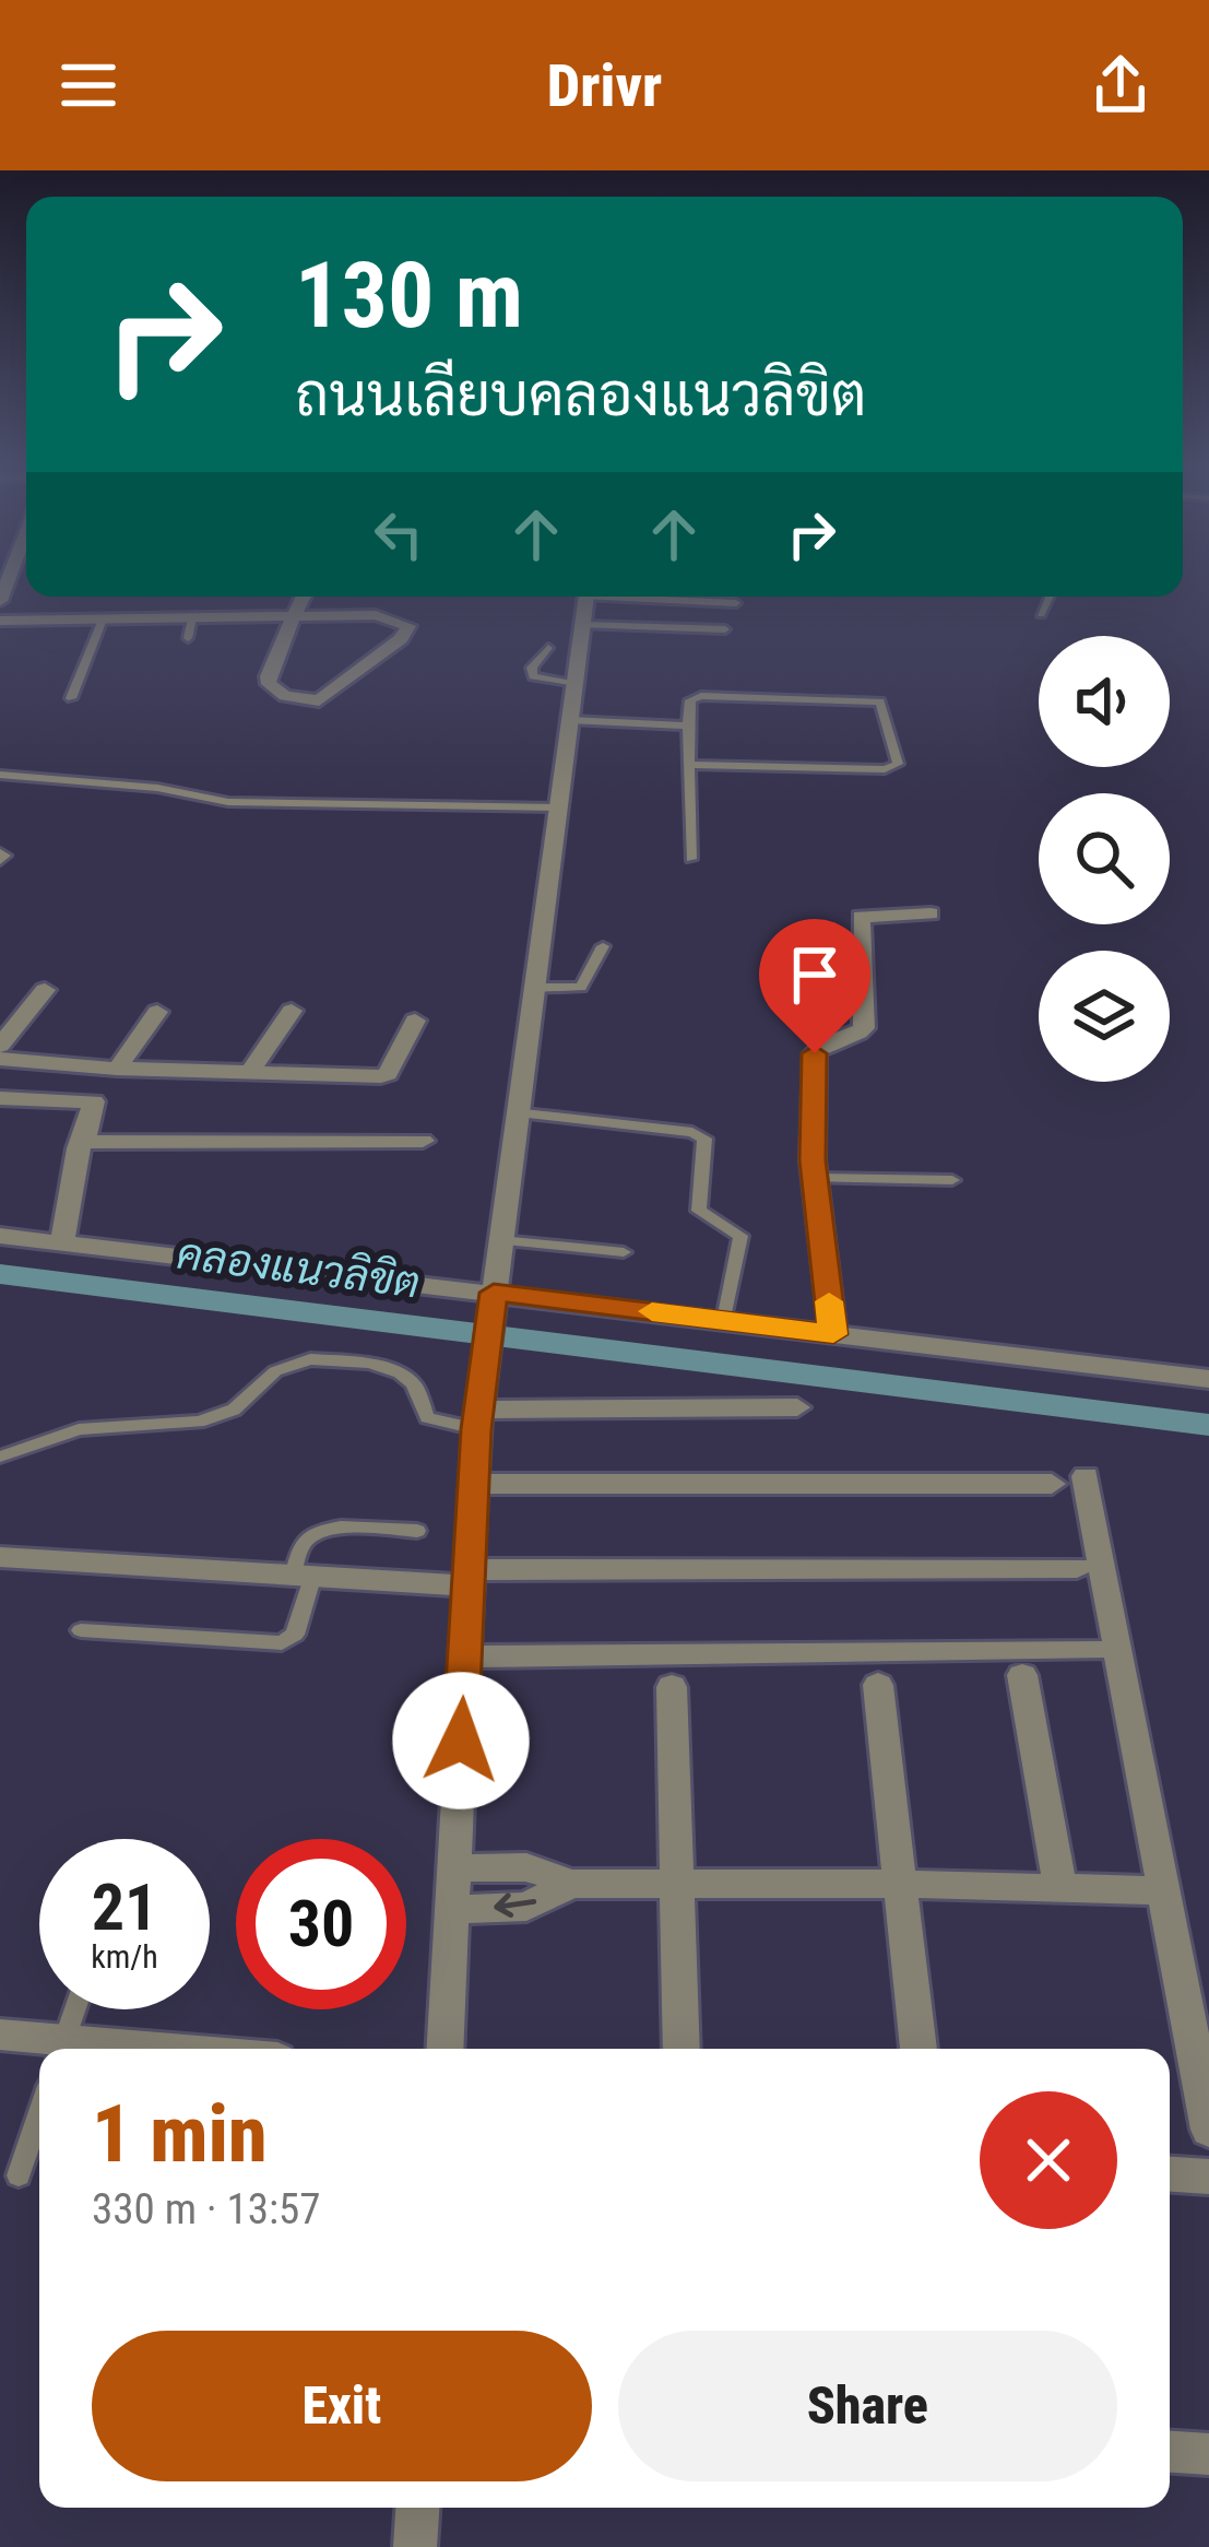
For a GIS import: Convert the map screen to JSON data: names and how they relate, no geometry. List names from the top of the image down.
{
  "water": ["คลองแนวลิขิต"],
  "page": {
    "header": "Drivr",
    "turn": ["130 m", "ถนนเลียบคลองแนวลิขิต"],
    "speed": "21 km/h",
    "limit": "30",
    "heading": ["1 min", "330 m · 13:57"],
    "buttons": ["Exit", "Share"]
  }
}
